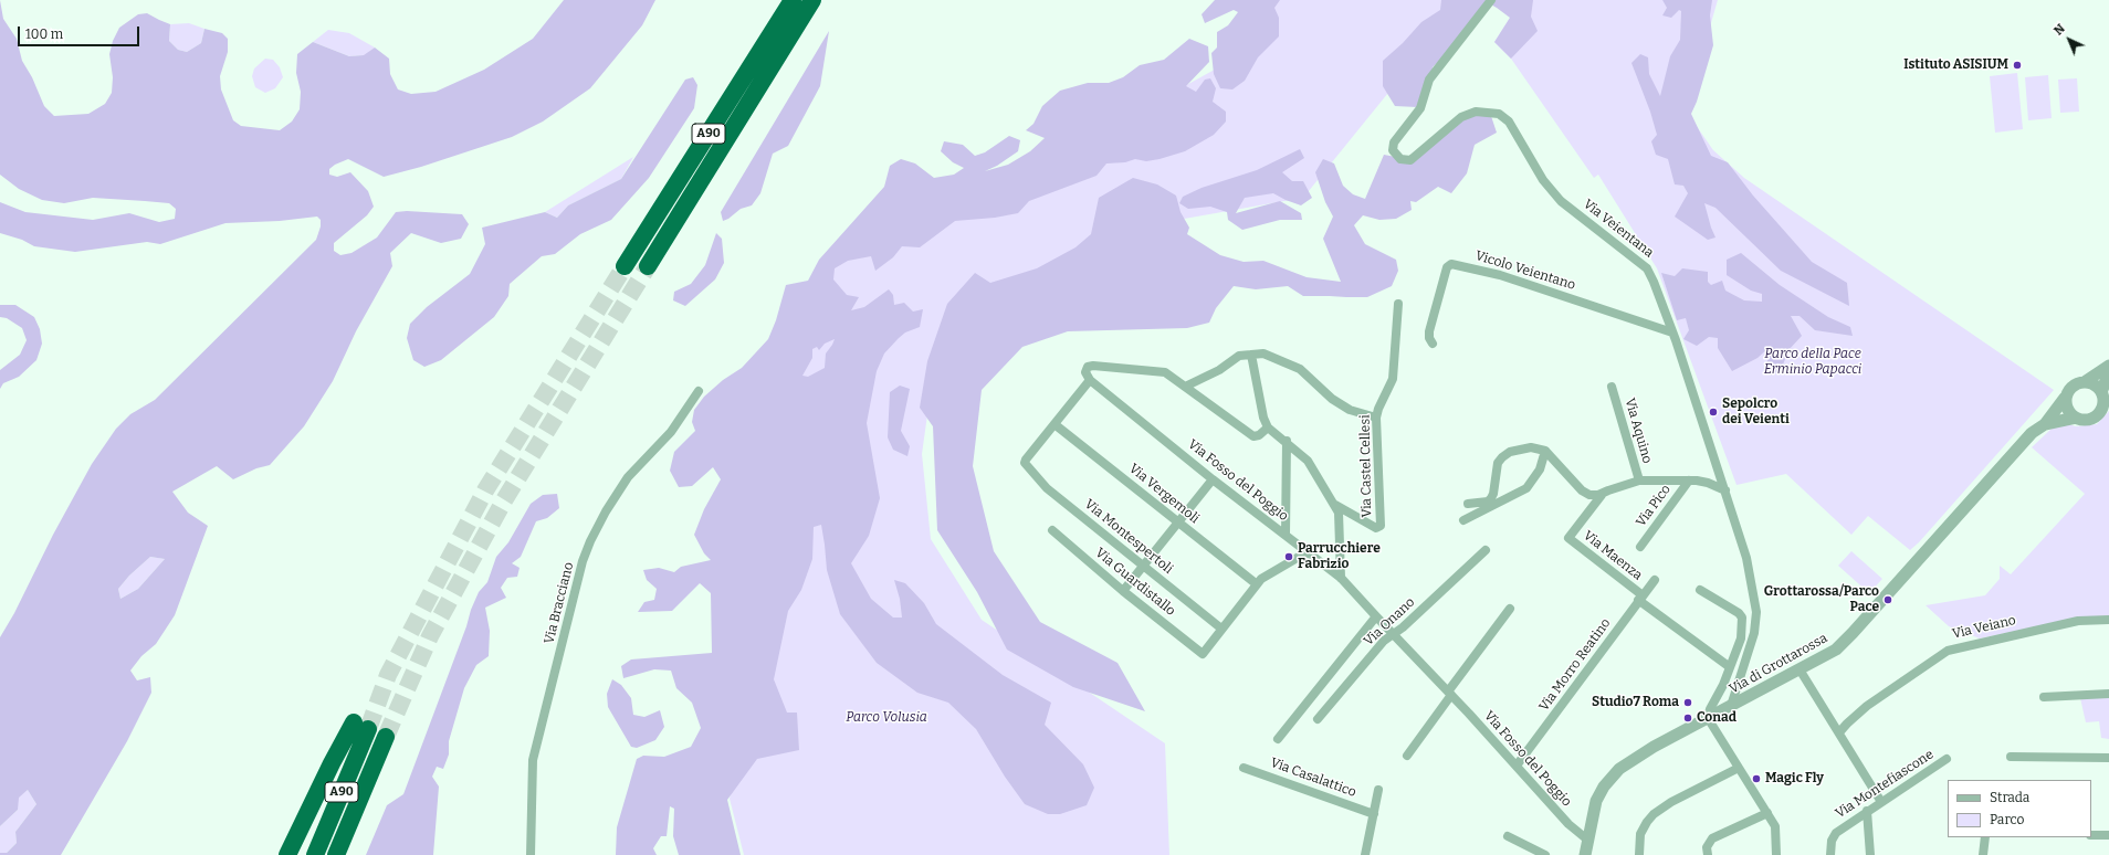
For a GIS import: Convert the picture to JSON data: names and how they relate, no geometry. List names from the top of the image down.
{
  "streets": {
    "highway": ["A90"],
    "street": [
      "Via Veientana",
      "Vicolo Veientano",
      "Via Aquino",
      "Via Castel Cellesi",
      "Via Fosso del Poggio",
      "Via Vergemoli",
      "Via Pico",
      "Via Montespertoli",
      "Via Maenza",
      "Via Guardistallo",
      "Via Bracciano",
      "Via Onano",
      "Via Veiano",
      "Via di Grottarossa",
      "Via Morro Reatino",
      "Via Casalattico",
      "Via Montefiascone"
    ]
  },
  "crossings": [
    ["Via Veientana", "Vicolo Veientano"],
    ["Via Veientana", "Via di Grottarossa"],
    ["Via Fosso del Poggio", "Via Onano"],
    ["Via Fosso del Poggio", "Via di Grottarossa"],
    ["Via Fosso del Poggio", "Via Morro Reatino"],
    ["Via Vergemoli", "Via Montespertoli"],
    ["Via Montespertoli", "Via Guardistallo"],
    ["Via Maenza", "Via Morro Reatino"]
  ],
  "parks": ["Parco della Pace Erminio Papacci", "Parco Volusia"],
  "places": [
    "Istituto ASISIUM",
    "Sepolcro dei Veienti",
    "Parrucchiere Fabrizio",
    "Grottarossa/Parco Pace",
    "Studio7 Roma",
    "Conad",
    "Magic Fly"
  ],
  "legend": ["Strada", "Parco"],
  "scale_bar": "100 m",
  "north": "top left"
}
